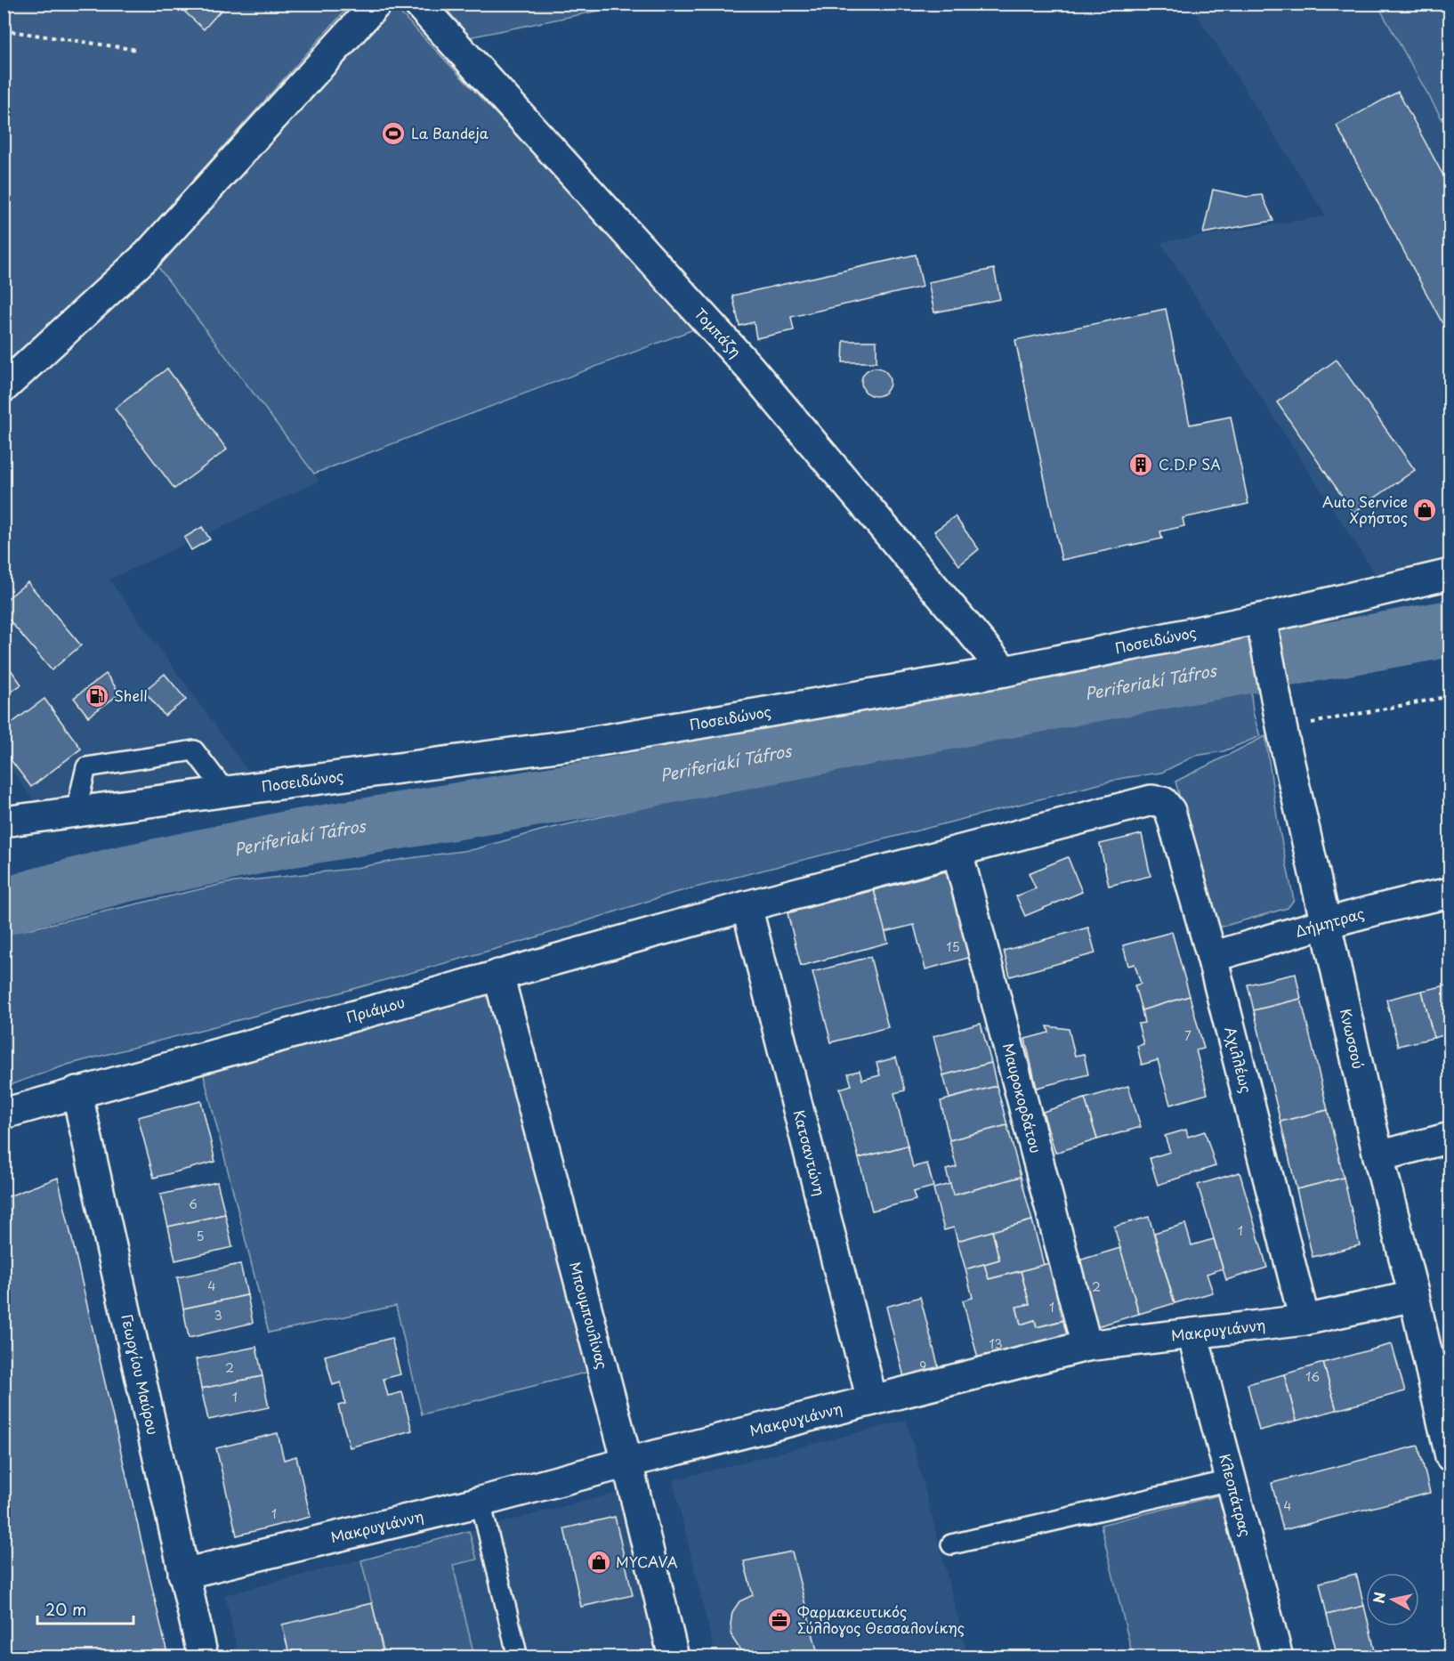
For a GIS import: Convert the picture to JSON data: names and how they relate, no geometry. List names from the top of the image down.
{
  "streets": {
    "street": [
      "Τομπάζη",
      "Ποσειδώνος",
      "Δήμητρας",
      "Πριάμου",
      "Κνωσσού",
      "Αχιλλέως",
      "Μαυροκορδάτου",
      "Κατσαντώνη",
      "Μπουμπουλίνας",
      "Μακρυγιάννη",
      "Γεωργίου Μαύρου",
      "Κλεοπάτρας"
    ]
  },
  "crossings": [
    ["Τομπάζη", "Ποσειδώνος"],
    ["Ποσειδώνος", "Κνωσσού"],
    ["Δήμητρας", "Κνωσσού"],
    ["Δήμητρας", "Αχιλλέως"],
    ["Πριάμου", "Αχιλλέως"],
    ["Πριάμου", "Μαυροκορδάτου"],
    ["Πριάμου", "Κατσαντώνη"],
    ["Πριάμου", "Μπουμπουλίνας"],
    ["Πριάμου", "Γεωργίου Μαύρου"],
    ["Κνωσσού", "Μακρυγιάννη"],
    ["Αχιλλέως", "Μακρυγιάννη"],
    ["Μαυροκορδάτου", "Μακρυγιάννη"],
    ["Κατσαντώνη", "Μακρυγιάννη"],
    ["Μπουμπουλίνας", "Μακρυγιάννη"],
    ["Μακρυγιάννη", "Γεωργίου Μαύρου"],
    ["Μακρυγιάννη", "Κλεοπάτρας"]
  ],
  "water": ["Periferiakí Táfros"],
  "places": {
    "sports": ["La Bandeja"],
    "building": ["C.D.P SA"],
    "shop": ["Auto Service Χρήστος", "MYCAVA"],
    "fuel station": ["Shell"],
    "office": ["Φαρμακευτικός Σύλλογος Θεσσαλονίκης"]
  },
  "house_numbers": [
    "15",
    "7",
    "6",
    "1",
    "5",
    "4",
    "2",
    "1",
    "3",
    "13",
    "9",
    "2",
    "16",
    "1",
    "4",
    "1"
  ],
  "scale_bar": "20 m",
  "north": "left"
}
